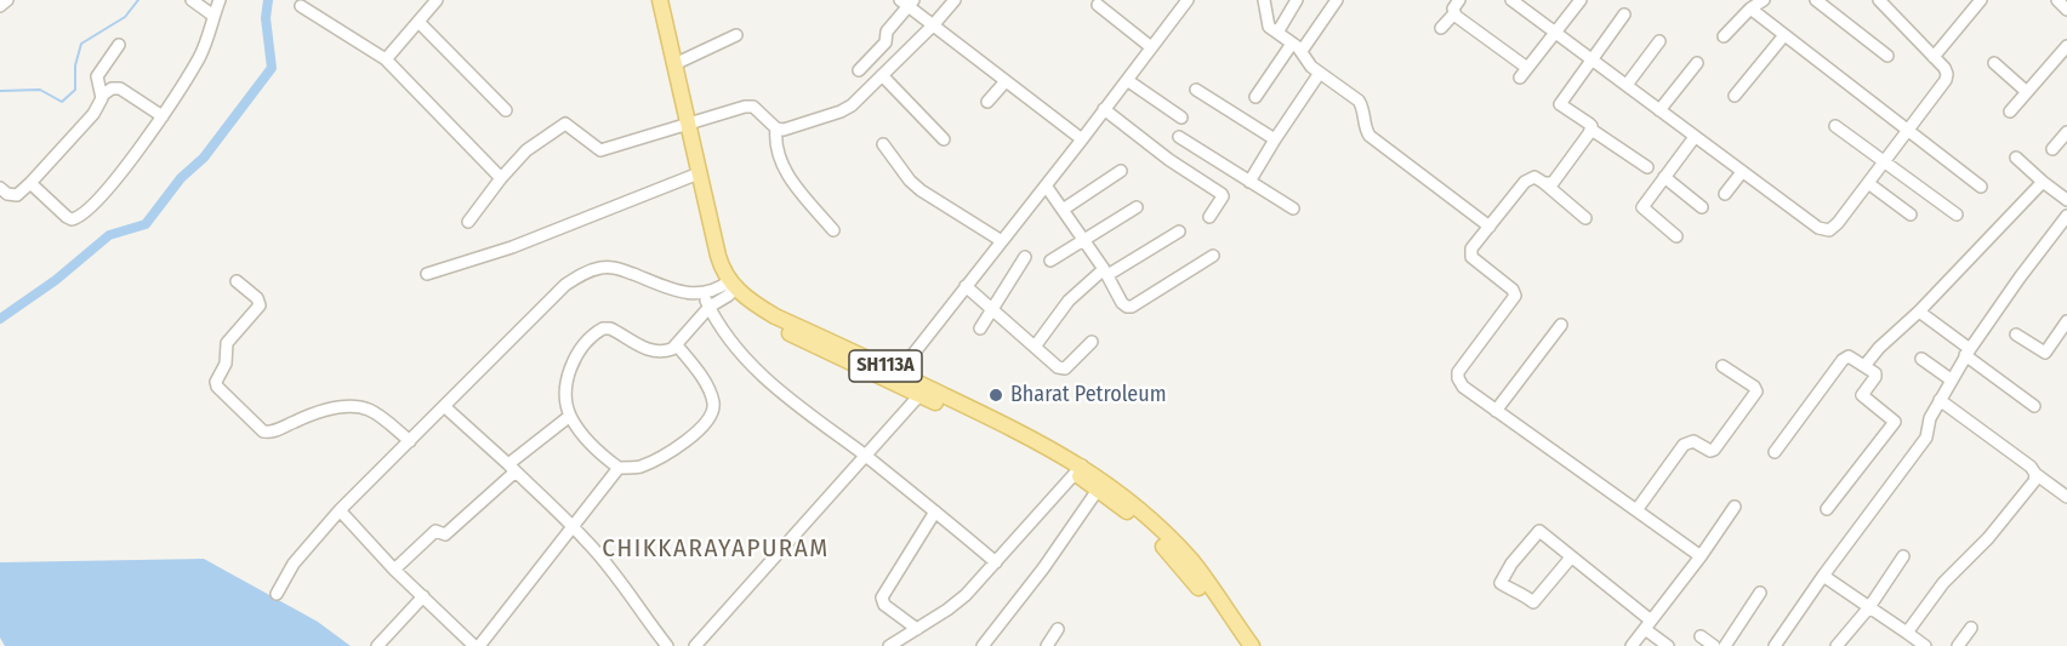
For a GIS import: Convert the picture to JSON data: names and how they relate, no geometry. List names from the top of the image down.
{
  "streets": {
    "main road": ["SH113A"]
  },
  "districts": ["CHIKKARAYAPURAM"],
  "places": ["Bharat Petroleum"]
}
